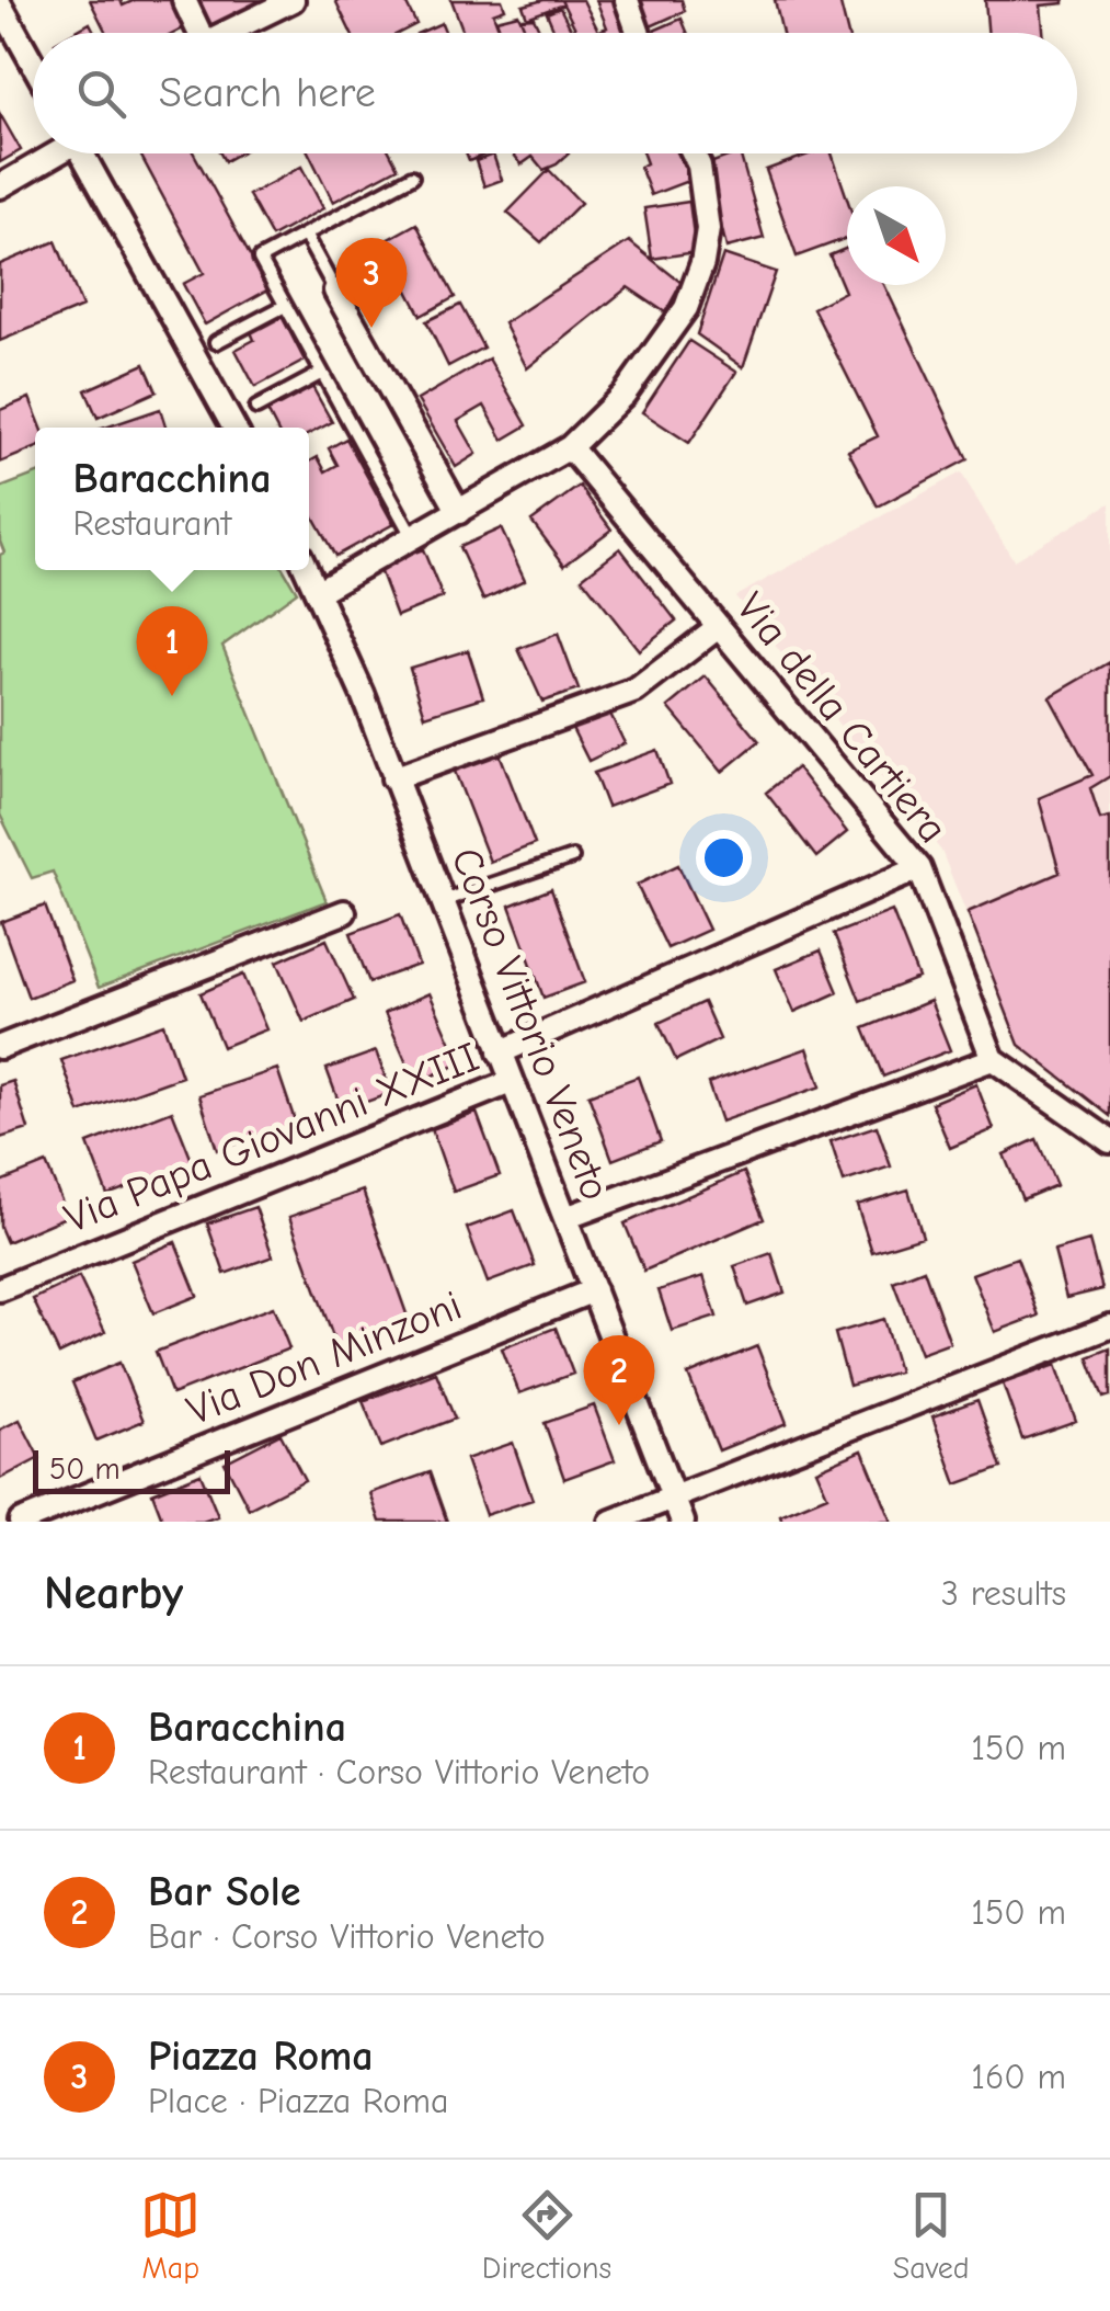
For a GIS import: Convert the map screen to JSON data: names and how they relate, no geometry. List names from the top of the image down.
{
  "streets": {
    "street": [
      "Via della Cartiera",
      "Corso Vittorio Veneto",
      "Via Papa Giovanni XXIII",
      "Via Don Minzoni"
    ]
  },
  "crossings": [
    ["Corso Vittorio Veneto", "Via Papa Giovanni XXIII"],
    ["Corso Vittorio Veneto", "Via Don Minzoni"]
  ],
  "scale_bar": "50 m",
  "north": "bottom right",
  "page": {
    "search": "Search here",
    "pins": ["3", "1", "2"],
    "popup": ["Baracchina", "Restaurant"],
    "scale": "50 m",
    "heading": ["Nearby", "3 results"],
    "list": [
      {
        "mark": "1",
        "name": "Baracchina",
        "note": "Restaurant · Corso Vittorio Veneto",
        "value": "150 m"
      },
      {
        "mark": "2",
        "name": "Bar Sole",
        "note": "Bar · Corso Vittorio Veneto",
        "value": "150 m"
      },
      {
        "mark": "3",
        "name": "Piazza Roma",
        "note": "Place · Piazza Roma",
        "value": "160 m"
      }
    ],
    "nav": ["Map", "Directions", "Saved"]
  }
}
